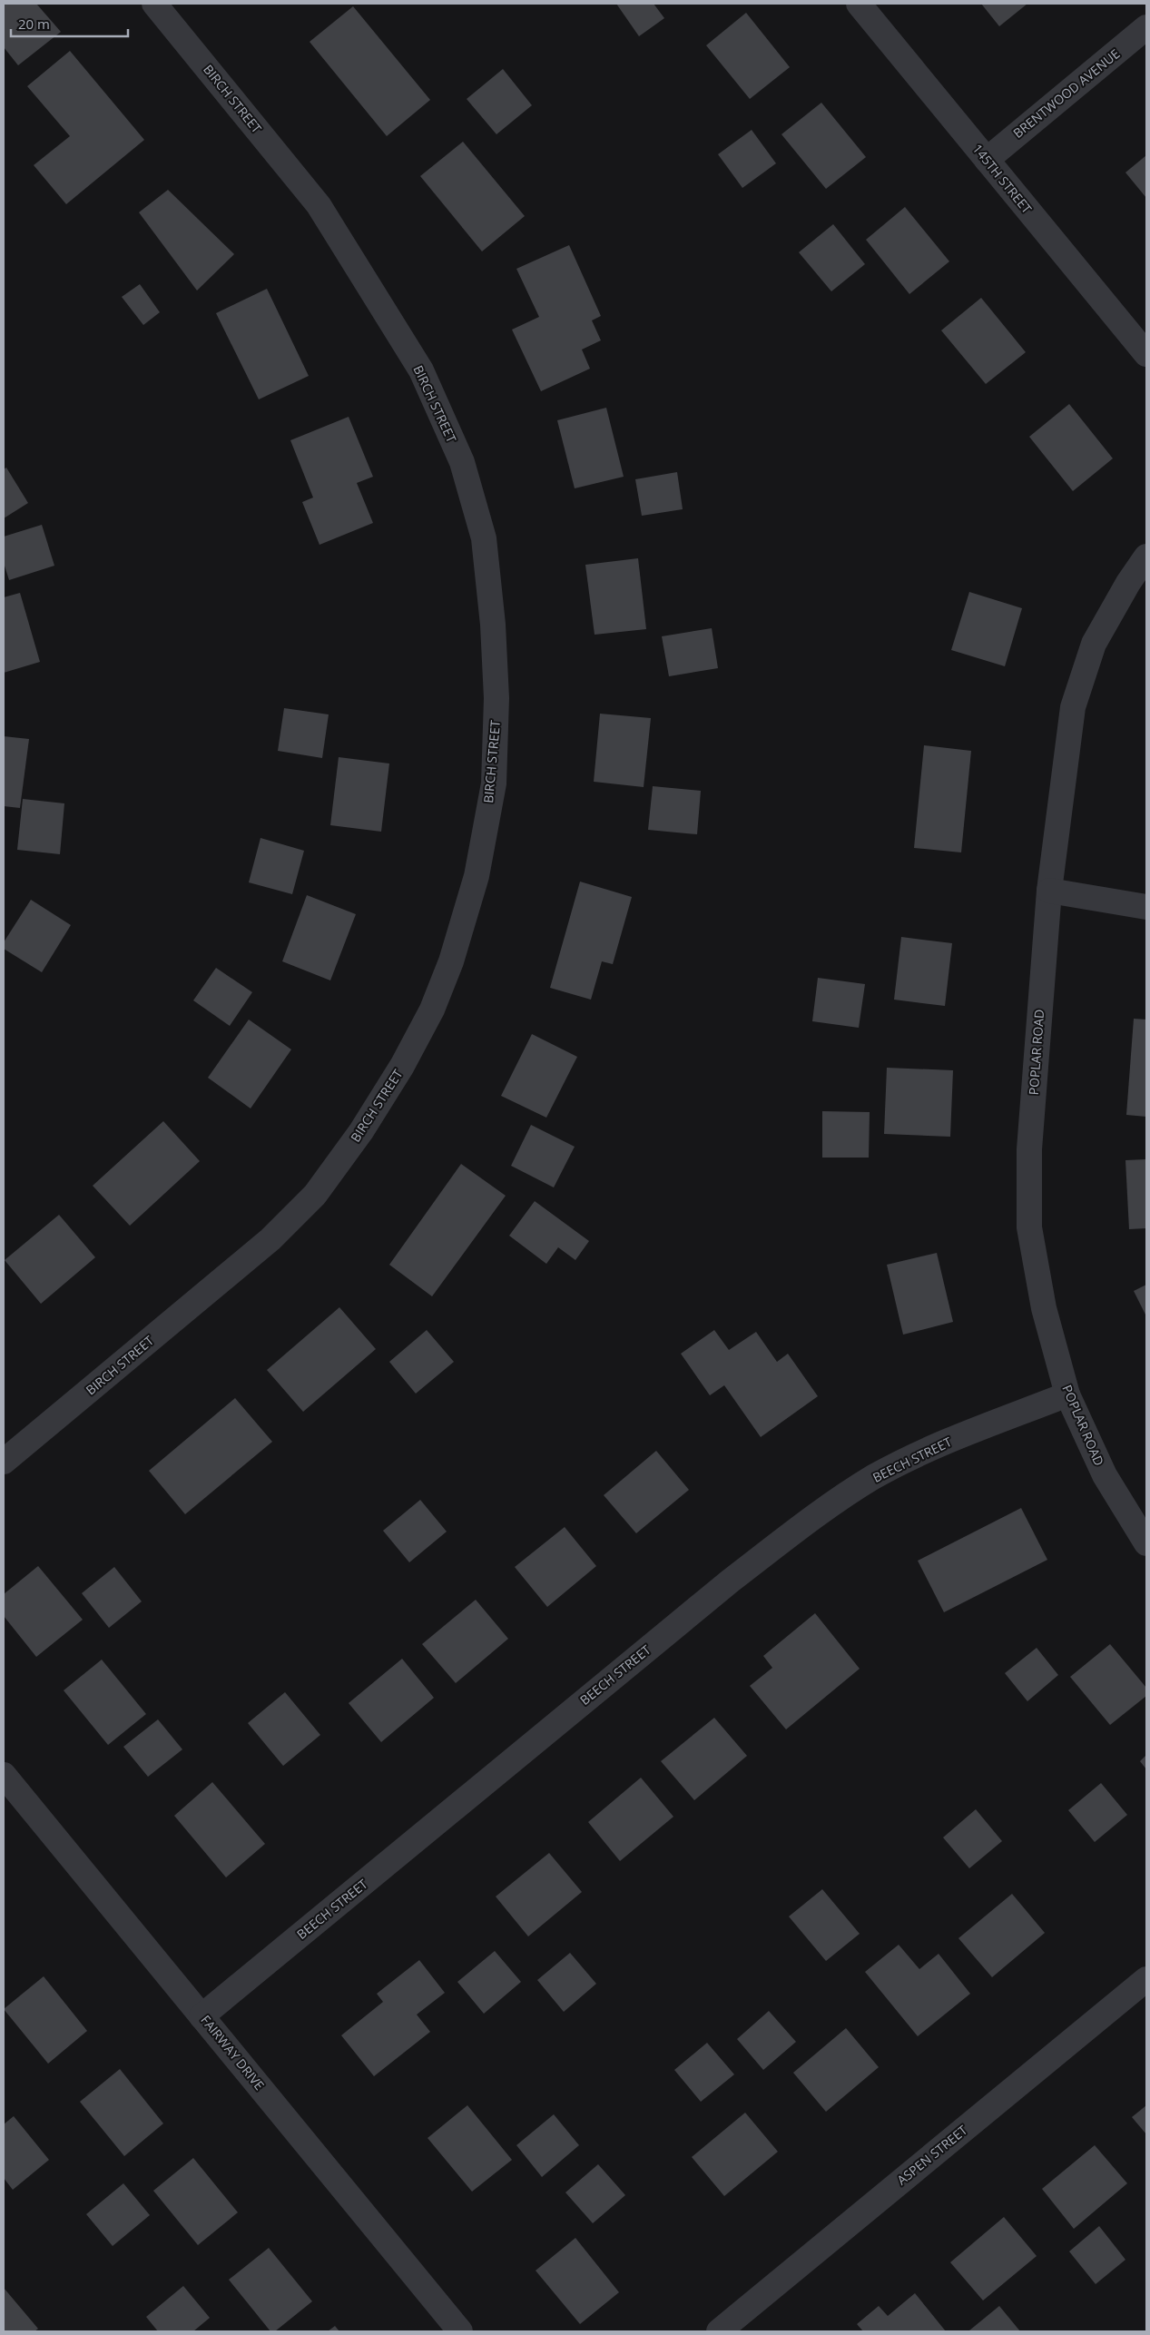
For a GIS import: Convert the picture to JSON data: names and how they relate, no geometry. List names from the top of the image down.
{
  "streets": {
    "street": [
      "BRENTWOOD AVENUE",
      "BIRCH STREET",
      "145TH STREET",
      "POPLAR ROAD",
      "BEECH STREET",
      "FAIRWAY DRIVE",
      "ASPEN STREET"
    ]
  },
  "crossings": [
    ["BRENTWOOD AVENUE", "145TH STREET"],
    ["POPLAR ROAD", "BEECH STREET"],
    ["BEECH STREET", "FAIRWAY DRIVE"]
  ],
  "scale_bar": "20 m"
}
